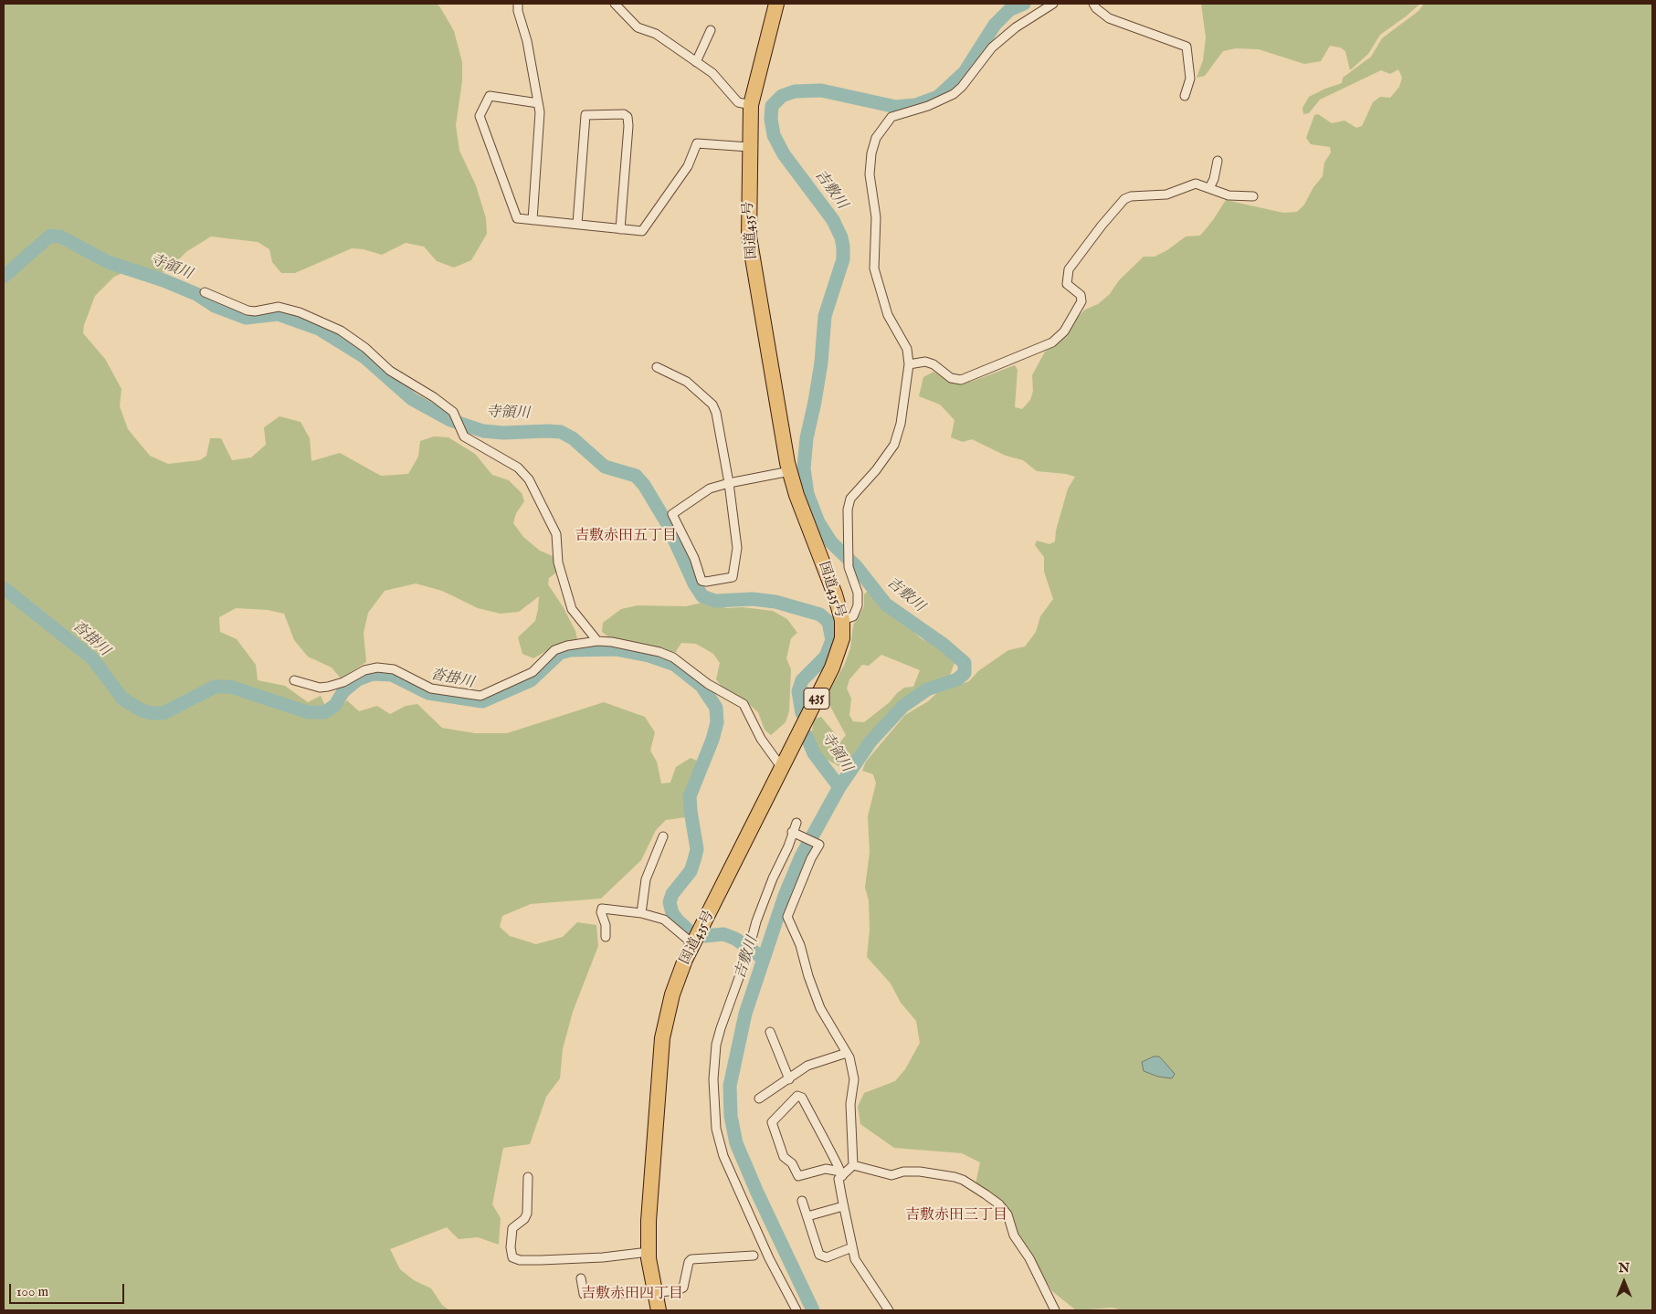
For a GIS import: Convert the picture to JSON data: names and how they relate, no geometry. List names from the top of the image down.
{
  "streets": {
    "highway": ["国道435号", "435"]
  },
  "districts": ["吉敷赤田五丁目", "吉敷赤田三丁目", "吉敷赤田四丁目"],
  "water": ["吉敷川", "寺領川", "沓掛川"],
  "scale_bar": "100 m",
  "north": "top"
}
